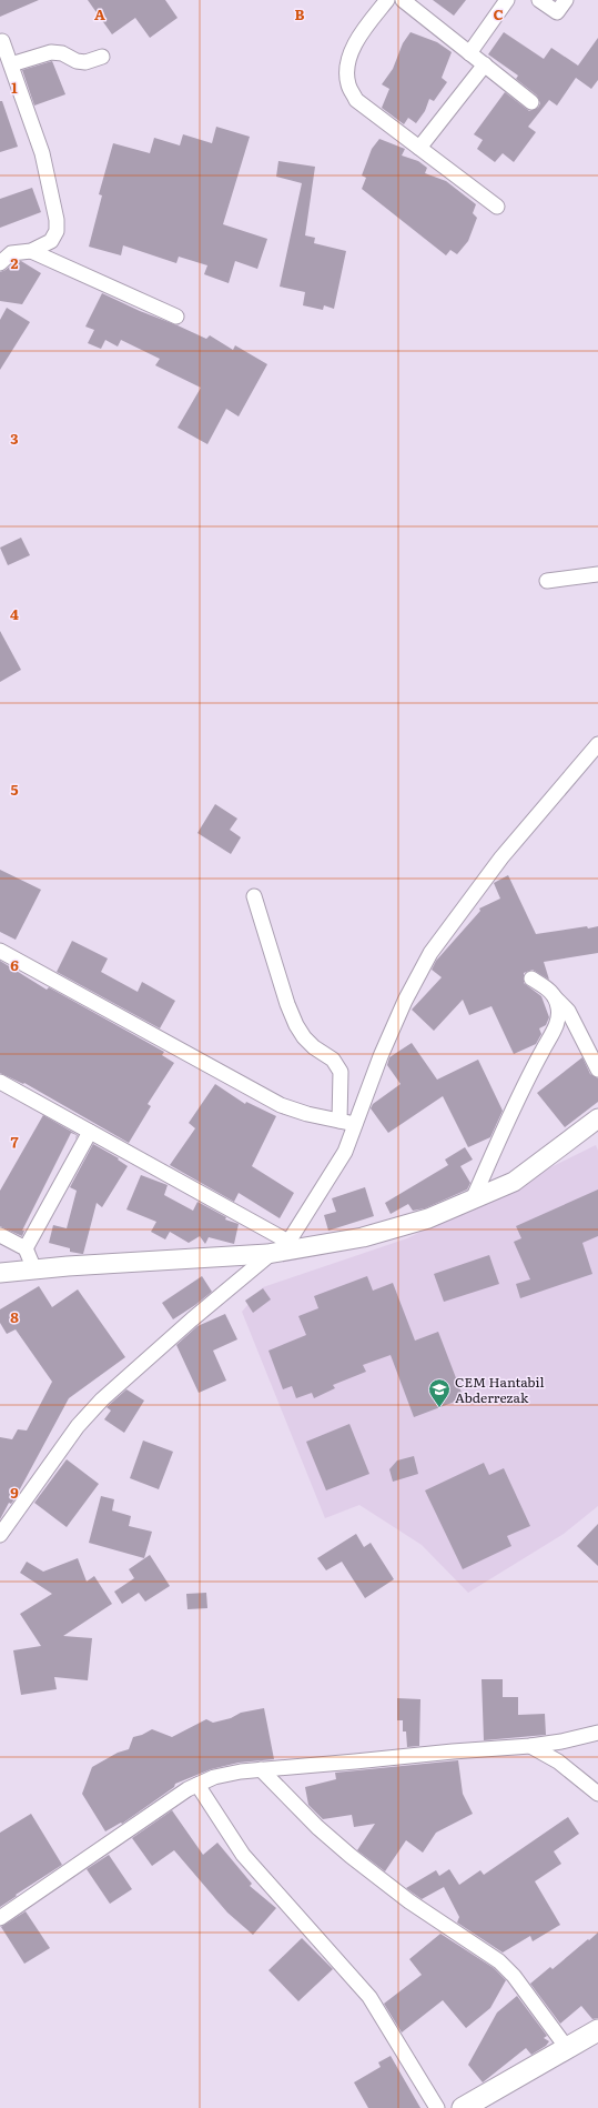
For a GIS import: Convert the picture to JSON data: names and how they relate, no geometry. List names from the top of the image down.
{
  "places": {
    "school or university": ["CEM Hantabil Abderrezak"]
  },
  "grid": {
    "columns": ["A", "B", "C"],
    "rows": [
      "1",
      "2",
      "3",
      "4",
      "5",
      "6",
      "7",
      "8",
      "9"
    ]
  }
}
